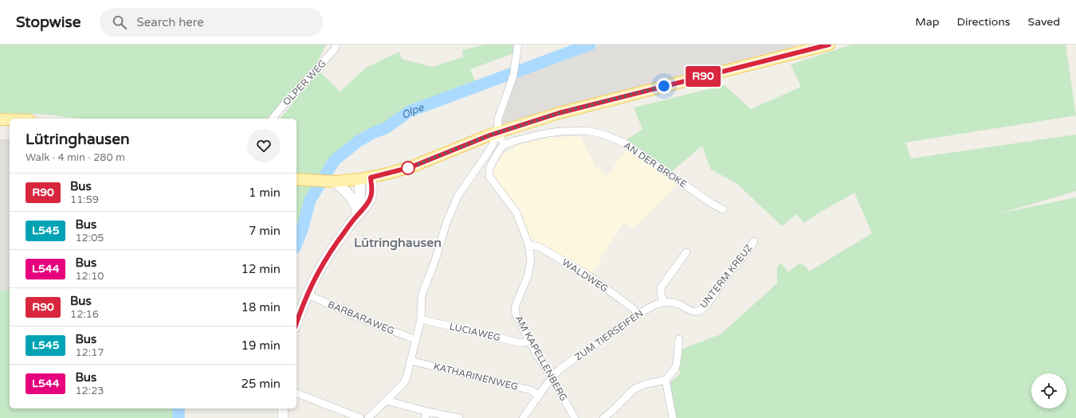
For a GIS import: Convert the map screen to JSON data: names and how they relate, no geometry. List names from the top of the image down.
{
  "streets": {
    "street": [
      "OLPER WEG",
      "AN DER BROKE",
      "WALDWEG",
      "UNTERM KREUZ",
      "BARBARAWEG",
      "LUCIAWEG",
      "ZUM TIERSEIFEN",
      "AM KAPELLENBERG",
      "KATHARINENWEG"
    ]
  },
  "crossings": [
    ["AN DER BROKE", "AM KAPELLENBERG"],
    ["WALDWEG", "ZUM TIERSEIFEN"],
    ["WALDWEG", "AM KAPELLENBERG"],
    ["UNTERM KREUZ", "ZUM TIERSEIFEN"],
    ["LUCIAWEG", "AM KAPELLENBERG"],
    ["ZUM TIERSEIFEN", "AM KAPELLENBERG"],
    ["ZUM TIERSEIFEN", "KATHARINENWEG"]
  ],
  "districts": ["Lütringhausen"],
  "water": ["Olpe"],
  "lines": ["bus line R90"],
  "page": {
    "header": "Stopwise",
    "search": "Search here",
    "nav": ["Map", "Directions", "Saved"],
    "on_map": "R90",
    "heading": ["Lütringhausen", "Walk · 4 min · 280 m"],
    "list": [
      {
        "mark": "R90",
        "name": "Bus",
        "note": "11:59",
        "value": "1 min"
      },
      {
        "mark": "L545",
        "name": "Bus",
        "note": "12:05",
        "value": "7 min"
      },
      {
        "mark": "L544",
        "name": "Bus",
        "note": "12:10",
        "value": "12 min"
      },
      {
        "mark": "R90",
        "name": "Bus",
        "note": "12:16",
        "value": "18 min"
      },
      {
        "mark": "L545",
        "name": "Bus",
        "note": "12:17",
        "value": "19 min"
      },
      {
        "mark": "L544",
        "name": "Bus",
        "note": "12:23",
        "value": "25 min"
      }
    ]
  }
}
